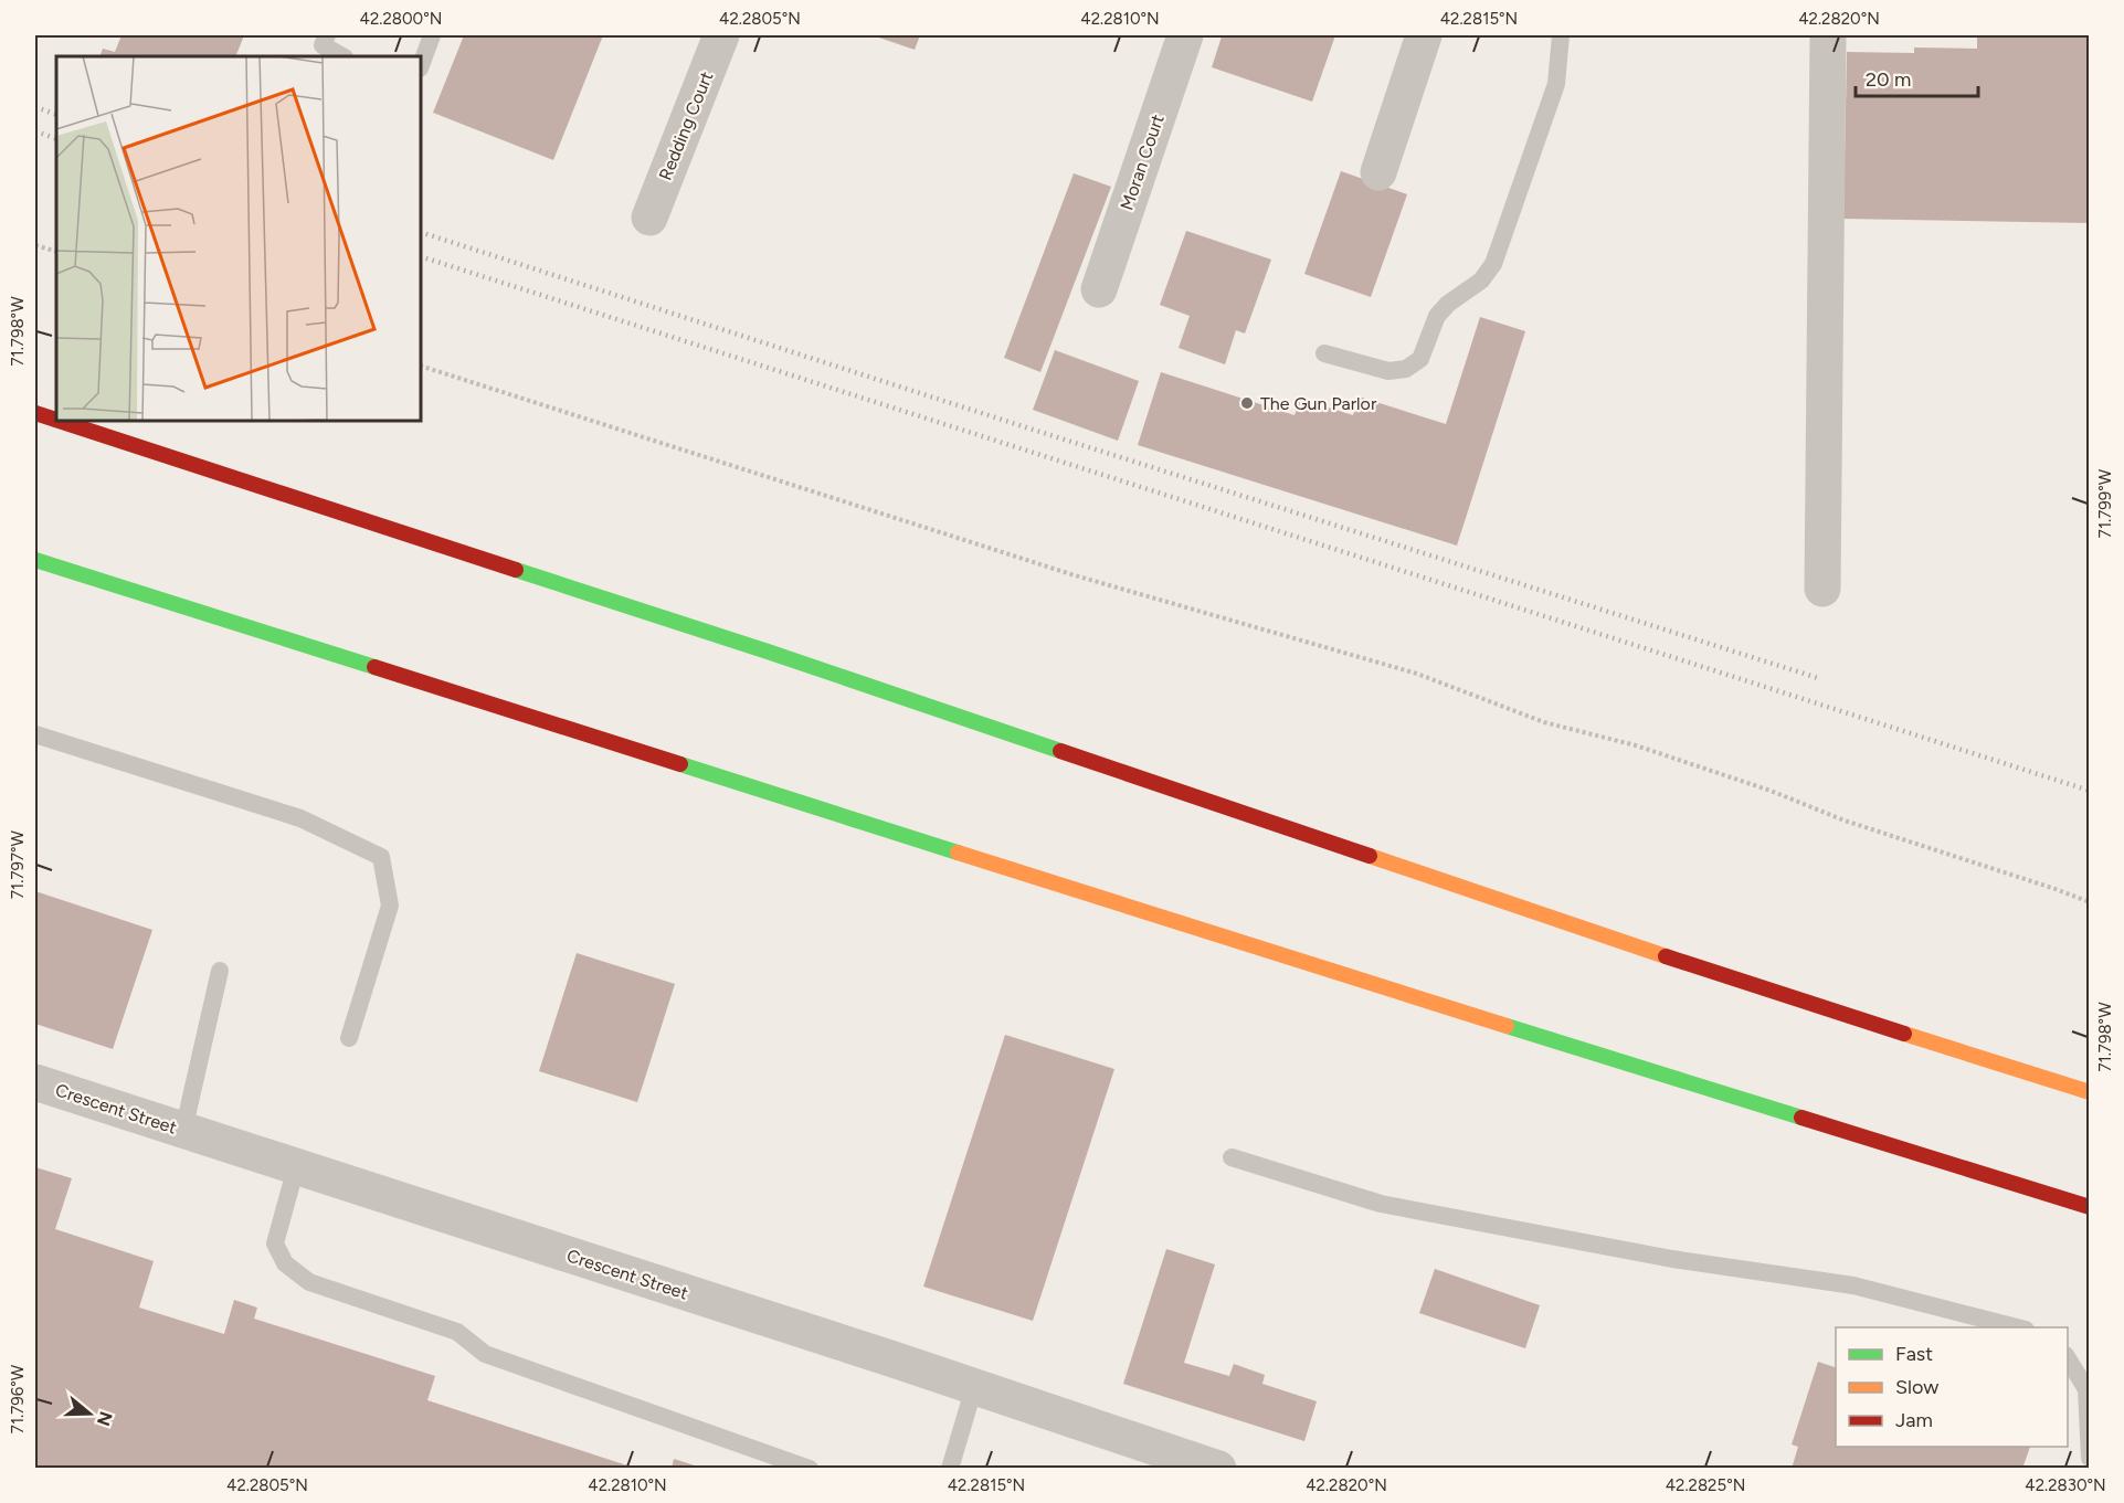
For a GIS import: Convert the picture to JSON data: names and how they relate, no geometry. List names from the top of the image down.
{
  "streets": {
    "street": ["Redding Court", "Moran Court", "Crescent Street"]
  },
  "places": ["The Gun Parlor"],
  "legend": ["Fast", "Slow", "Jam"],
  "scale_bar": "20 m",
  "north": "right",
  "coordinates": [
    "42.2800°N",
    "42.2805°N",
    "42.2810°N",
    "42.2815°N",
    "42.2820°N",
    "71.798°W",
    "71.799°W",
    "71.797°W",
    "71.796°W",
    "42.2825°N",
    "42.2830°N"
  ]
}
